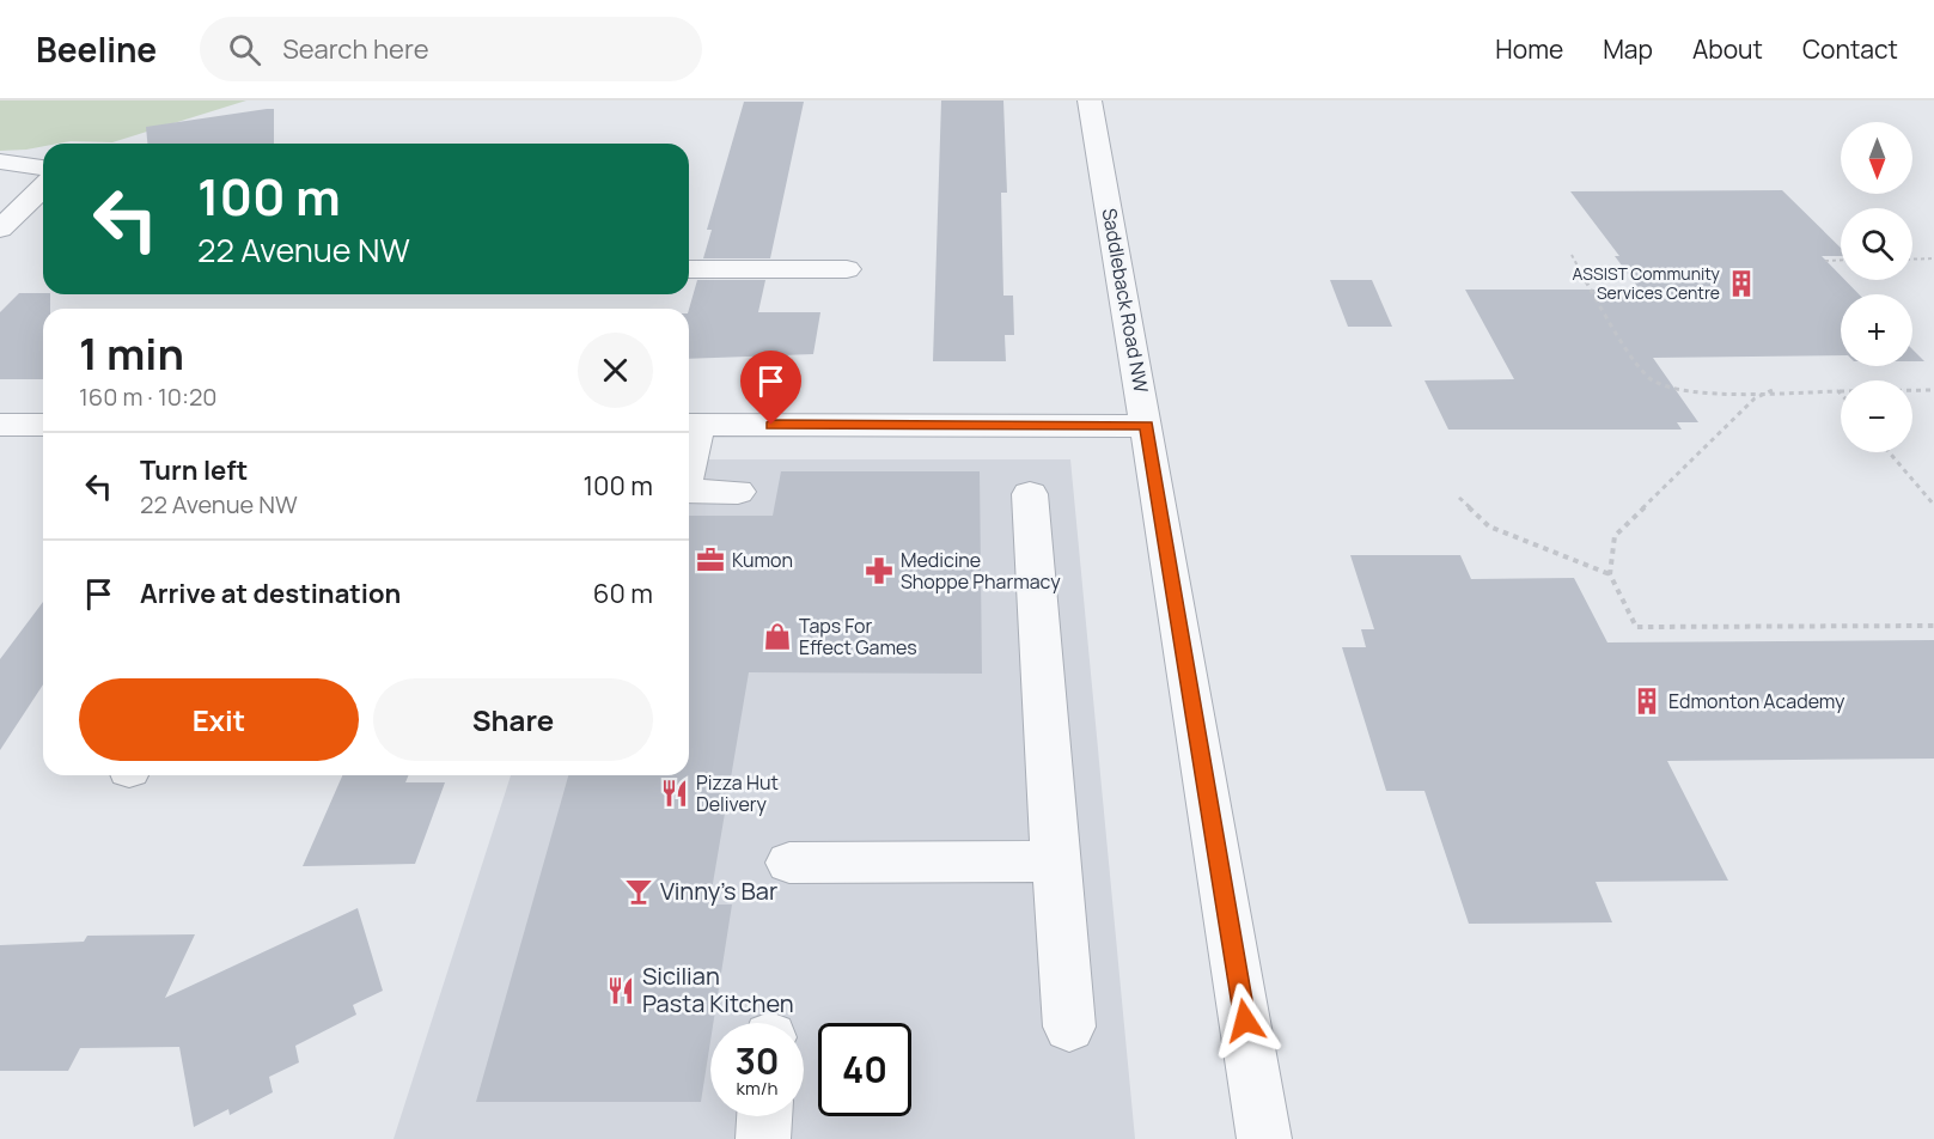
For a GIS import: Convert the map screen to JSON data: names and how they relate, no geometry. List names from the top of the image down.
{
  "streets": {
    "street": ["Saddleback Road NW"]
  },
  "places": {
    "building": ["ASSIST Community Services Centre", "Edmonton Academy"],
    "office": ["Kumon"],
    "pharmacy": ["Medicine Shoppe Pharmacy"],
    "shop": ["Taps For Effect Games"],
    "restaurant": ["Pizza Hut Delivery", "Sicilian Pasta Kitchen"],
    "bar": ["Vinny's Bar"]
  },
  "north": "bottom",
  "page": {
    "header": "Beeline",
    "search": "Search here",
    "nav": [
      "Home",
      "Map",
      "About",
      "Contact"
    ],
    "map_buttons": ["+", "−"],
    "turn": ["100 m", "22 Avenue NW"],
    "heading": ["1 min", "160 m · 10:20"],
    "list": [
      {
        "name": "Turn left",
        "note": "22 Avenue NW",
        "value": "100 m"
      },
      {
        "name": "Arrive at destination",
        "value": "60 m"
      }
    ],
    "buttons": ["Exit", "Share"],
    "speed": "30 km/h",
    "limit": "40"
  }
}
